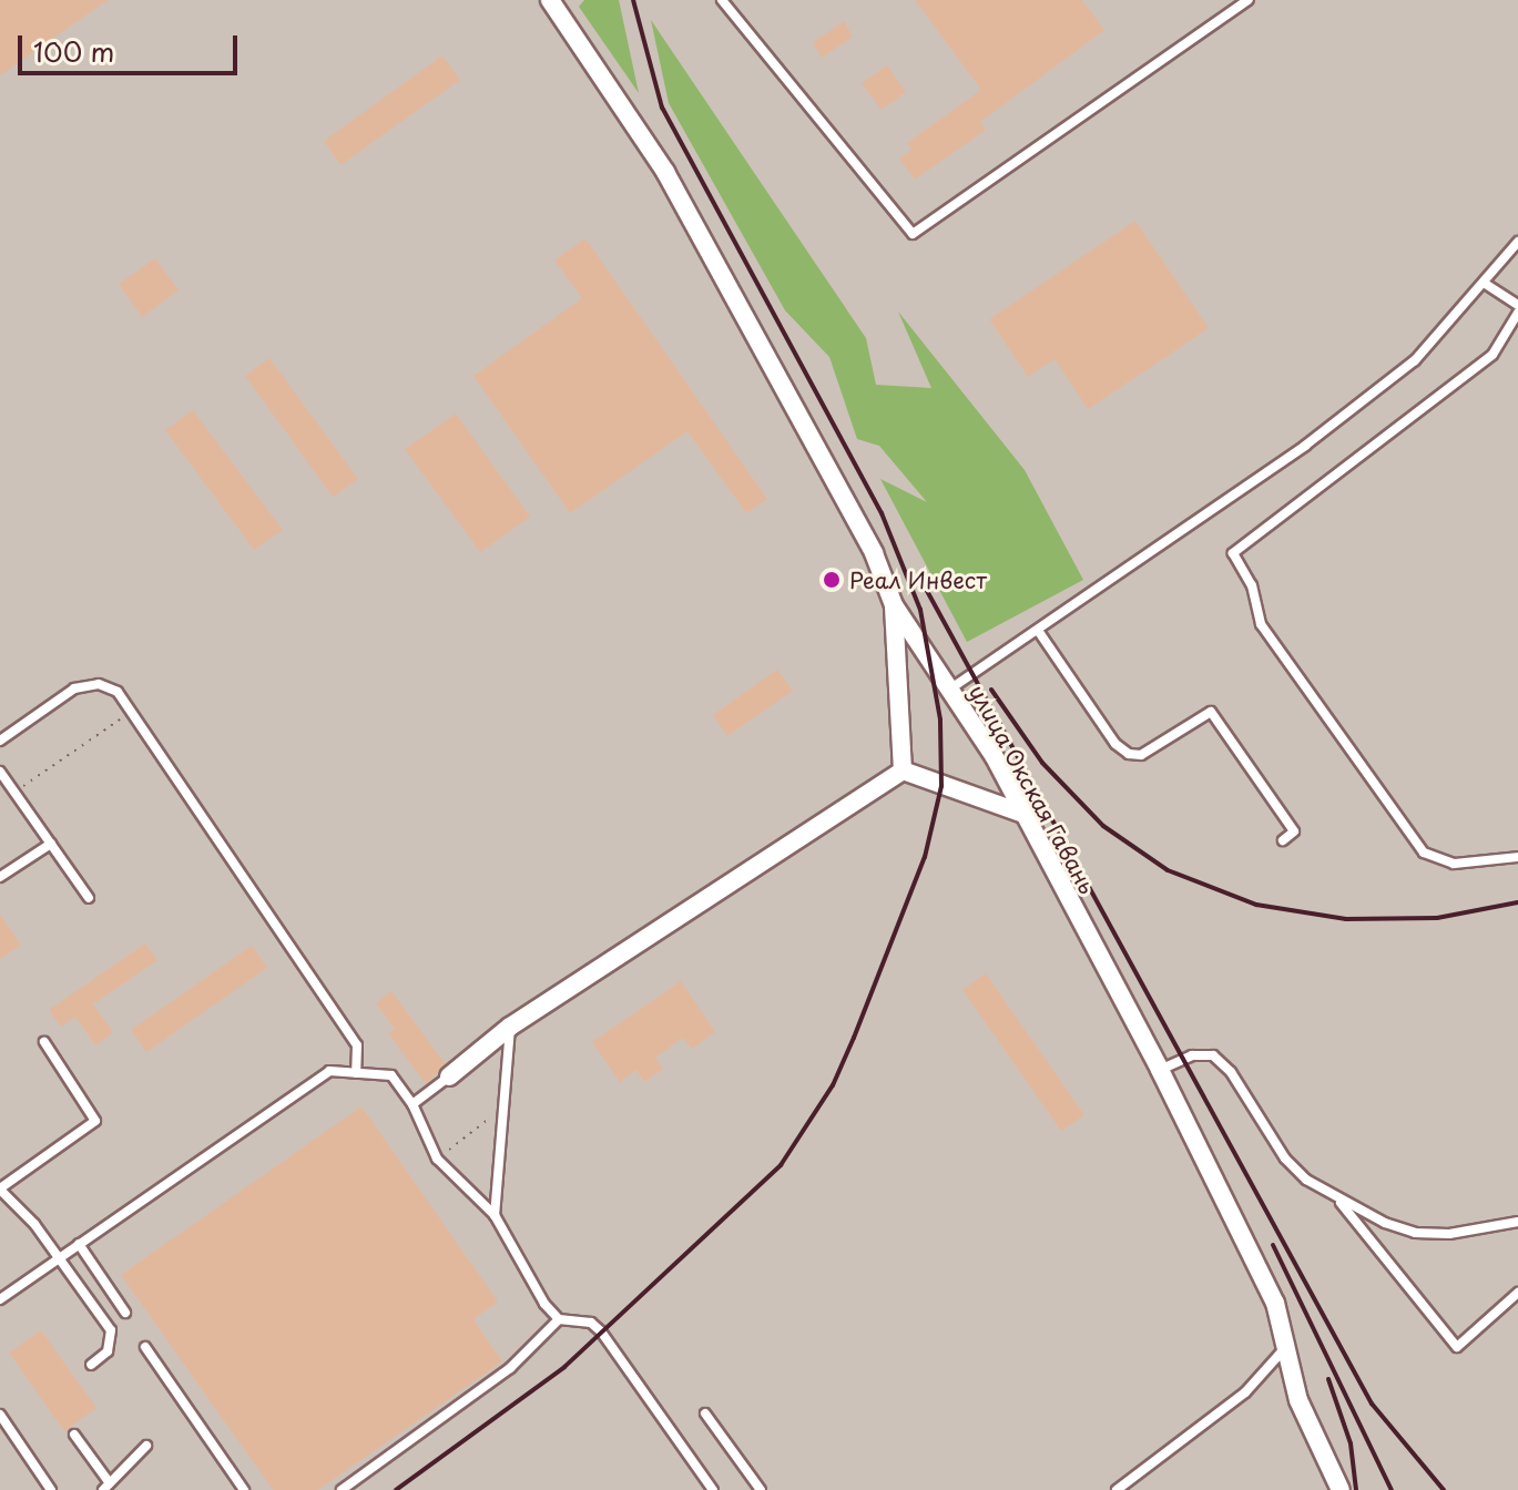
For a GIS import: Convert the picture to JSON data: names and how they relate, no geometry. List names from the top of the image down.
{
  "streets": {
    "street": ["улица Окская Гавань"]
  },
  "places": ["Реал Инвест"],
  "scale_bar": "100 m"
}
